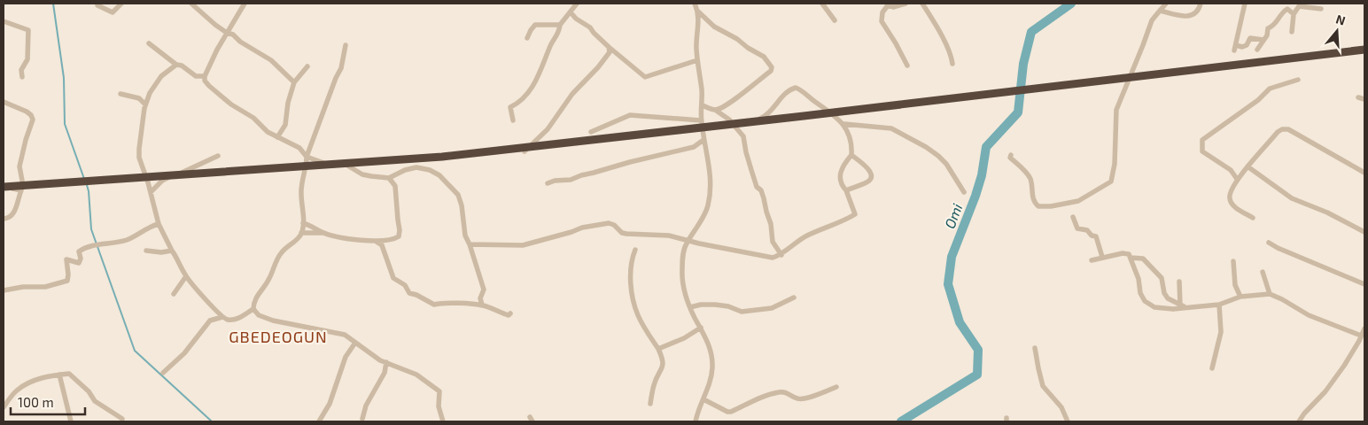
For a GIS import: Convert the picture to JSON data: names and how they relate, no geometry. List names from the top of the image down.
{
  "districts": ["GBEDEOGUN"],
  "water": ["Omi"],
  "scale_bar": "100 m",
  "north": "top"
}
